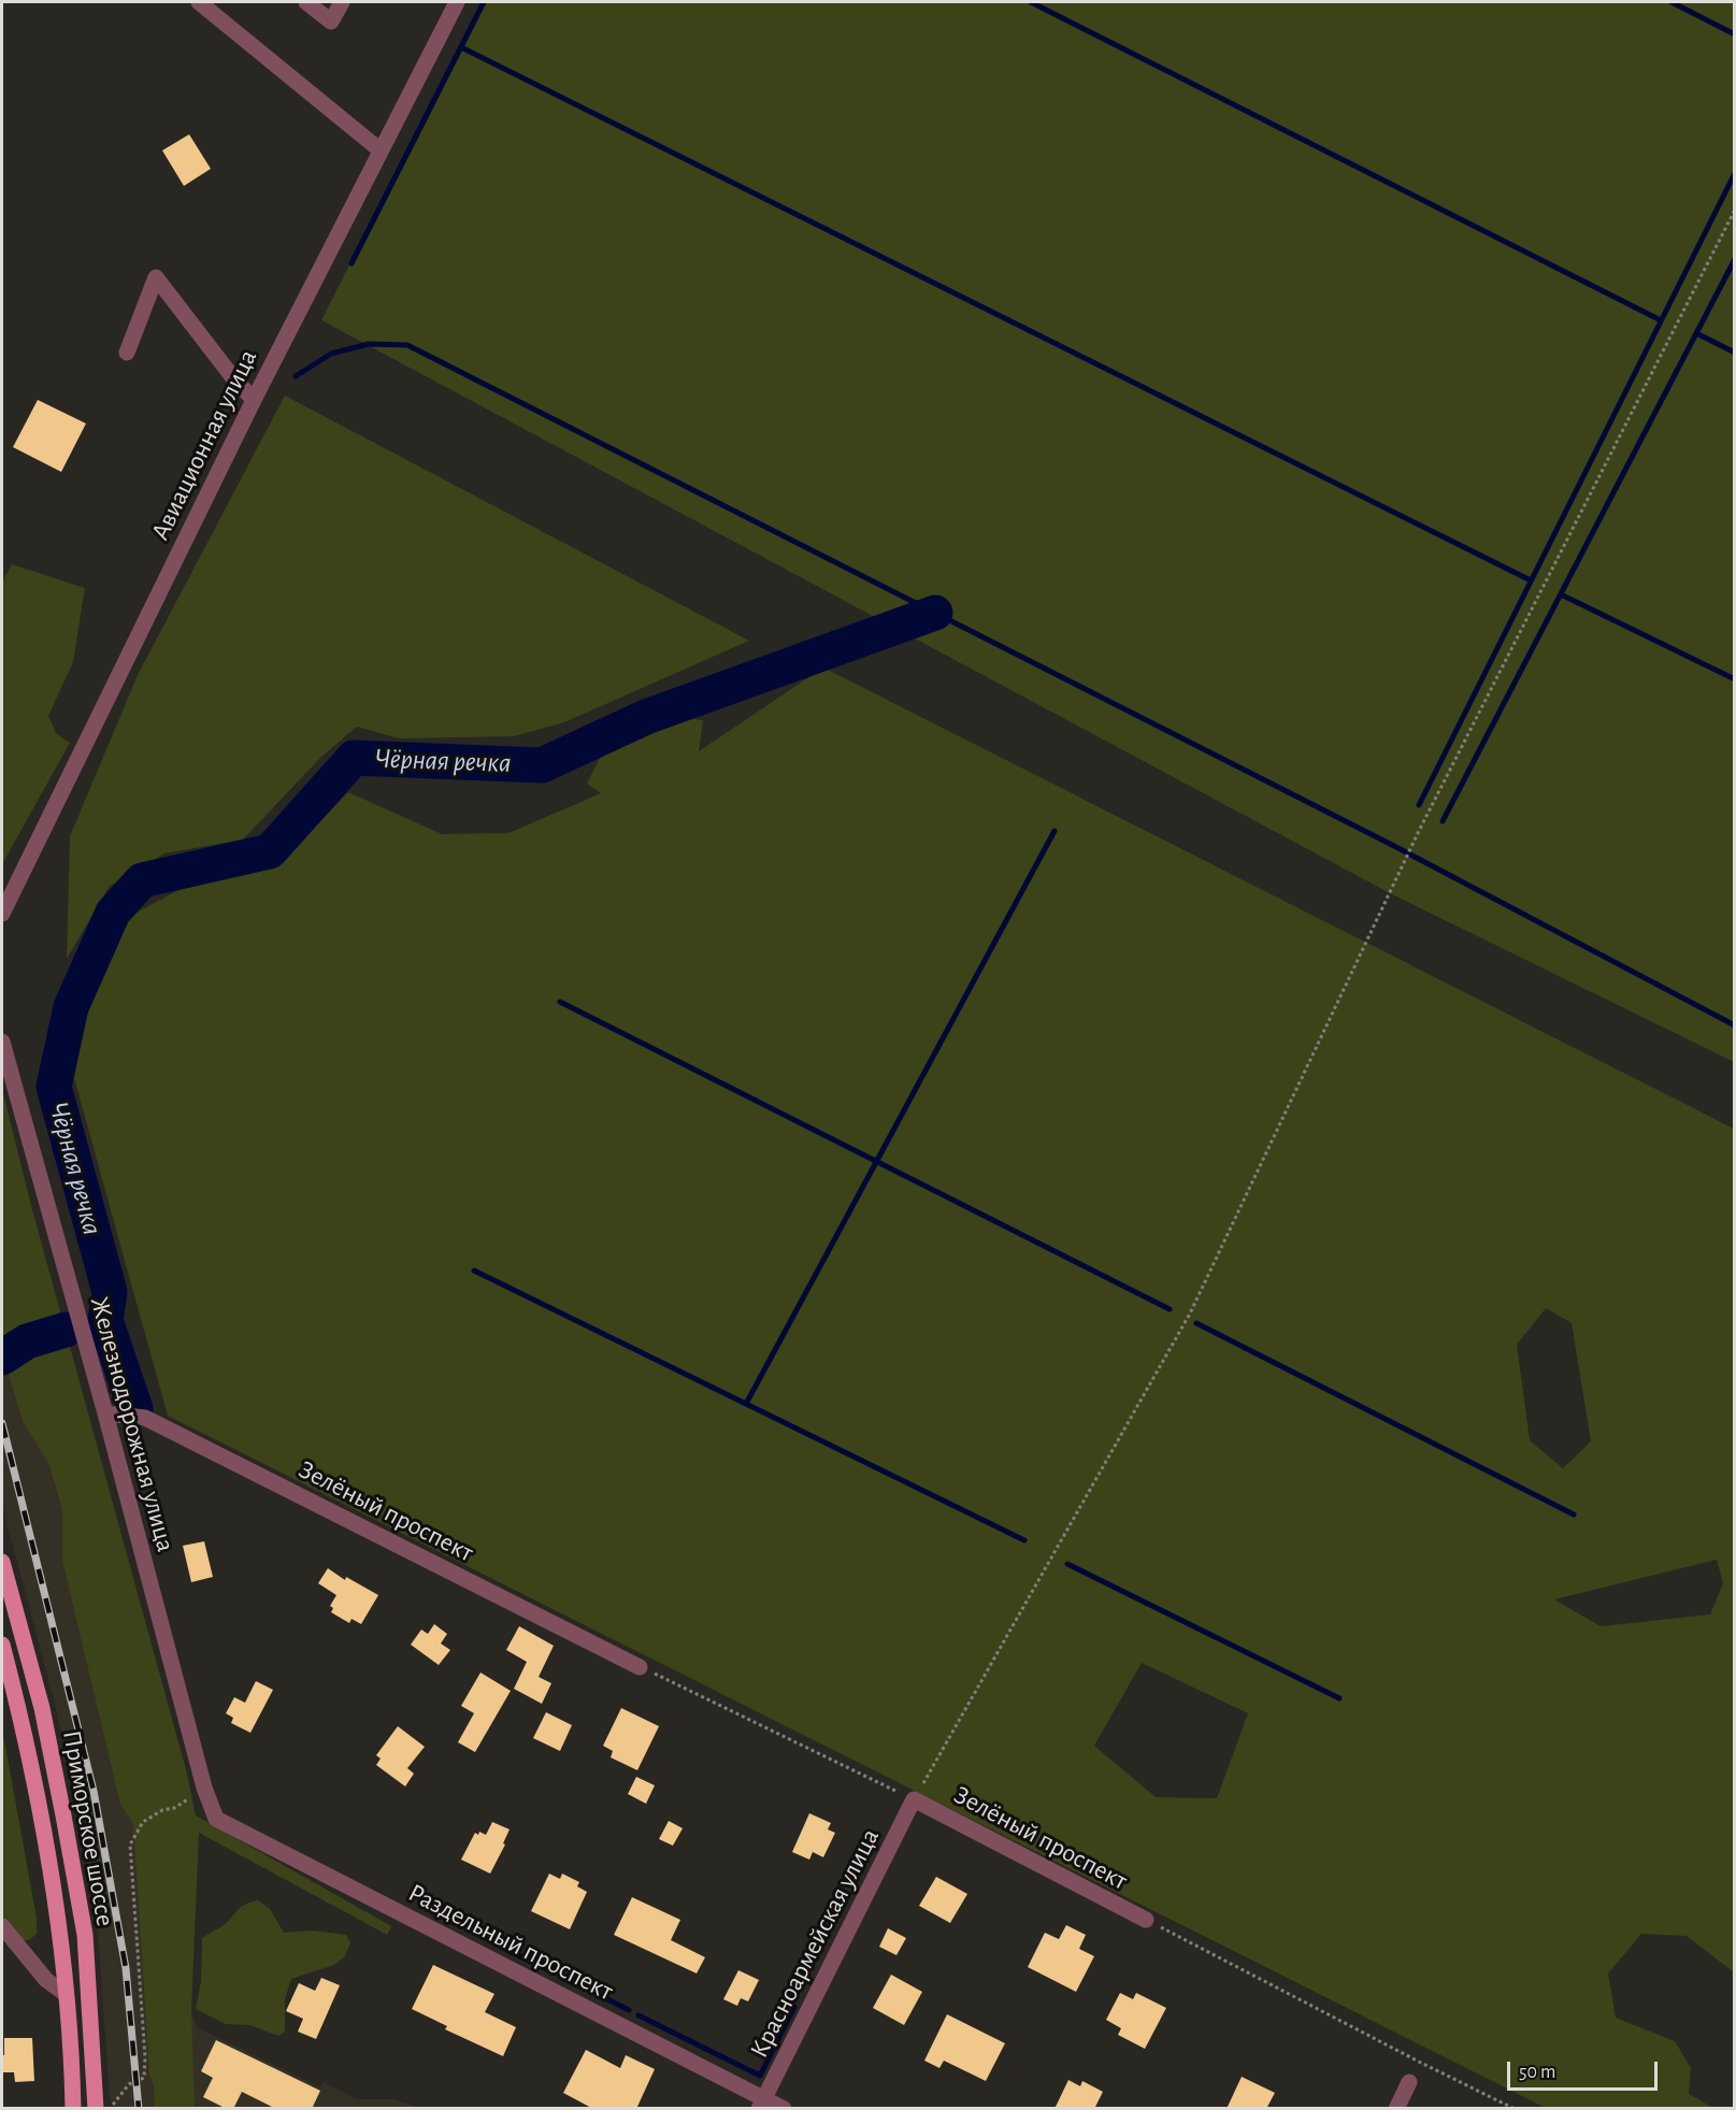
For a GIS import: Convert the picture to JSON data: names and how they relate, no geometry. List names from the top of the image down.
{
  "streets": {
    "main road": ["Приморское шоссе"],
    "street": [
      "Авиационная улица",
      "Железнодорожная улица",
      "Зелёный проспект",
      "Раздельный проспект",
      "Красноармейская улица"
    ]
  },
  "crossings": [
    ["Железнодорожная улица", "Зелёный проспект"],
    ["Железнодорожная улица", "Раздельный проспект"],
    ["Зелёный проспект", "Красноармейская улица"],
    ["Раздельный проспект", "Красноармейская улица"]
  ],
  "water": ["Чёрная речка"],
  "scale_bar": "50 m"
}
